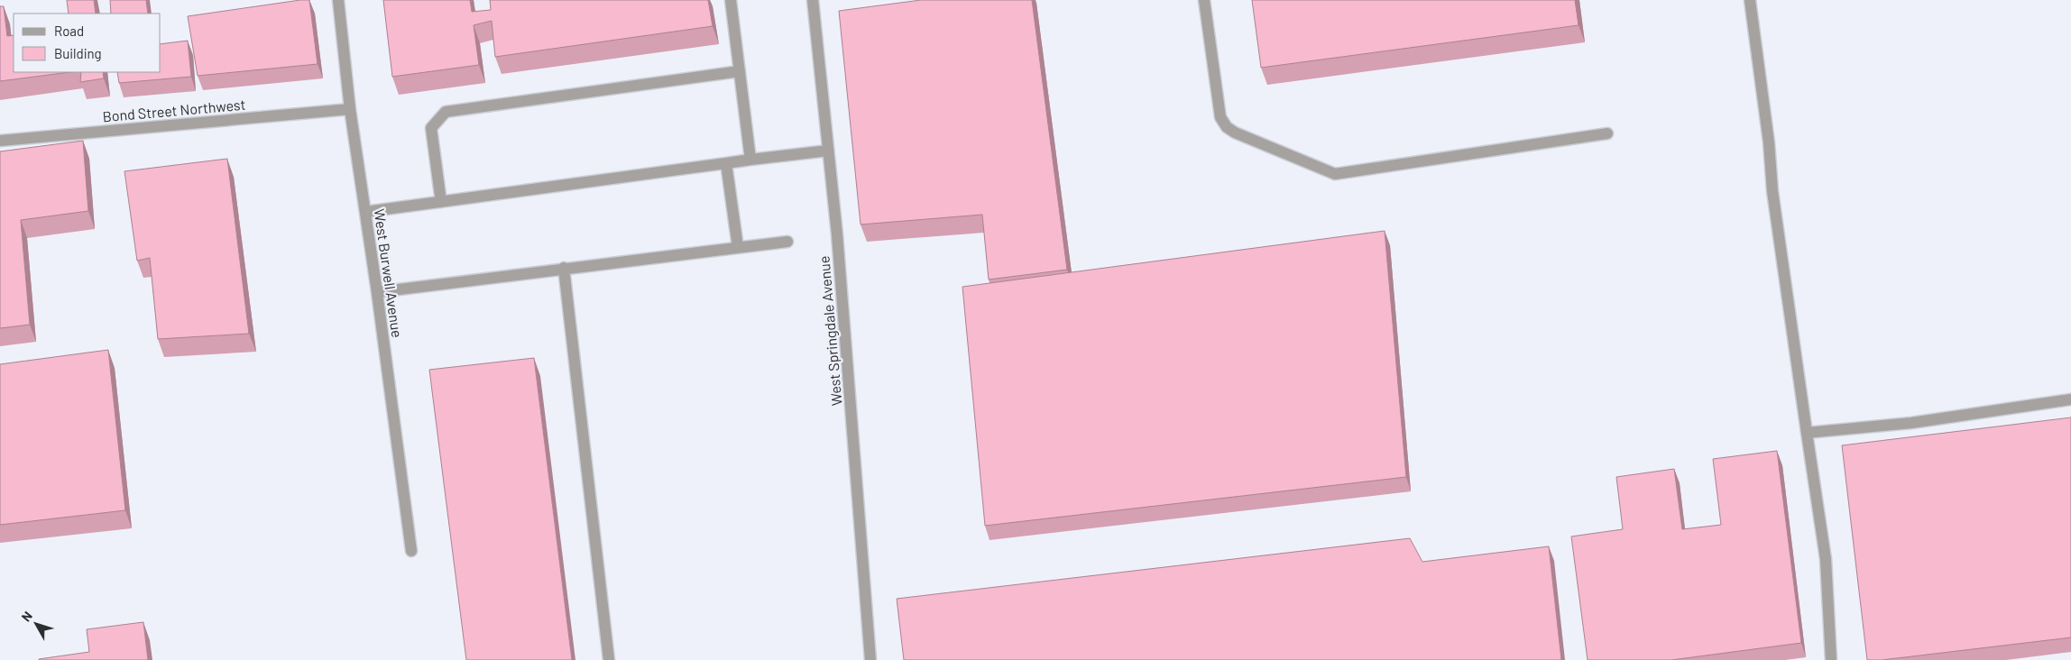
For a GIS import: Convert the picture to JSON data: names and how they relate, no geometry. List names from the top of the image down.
{
  "streets": {
    "street": ["Bond Street Northwest", "West Burwell Avenue", "West Springdale Avenue"]
  },
  "crossings": [
    ["Bond Street Northwest", "West Burwell Avenue"]
  ],
  "legend": ["Road", "Building"],
  "north": "top left"
}
